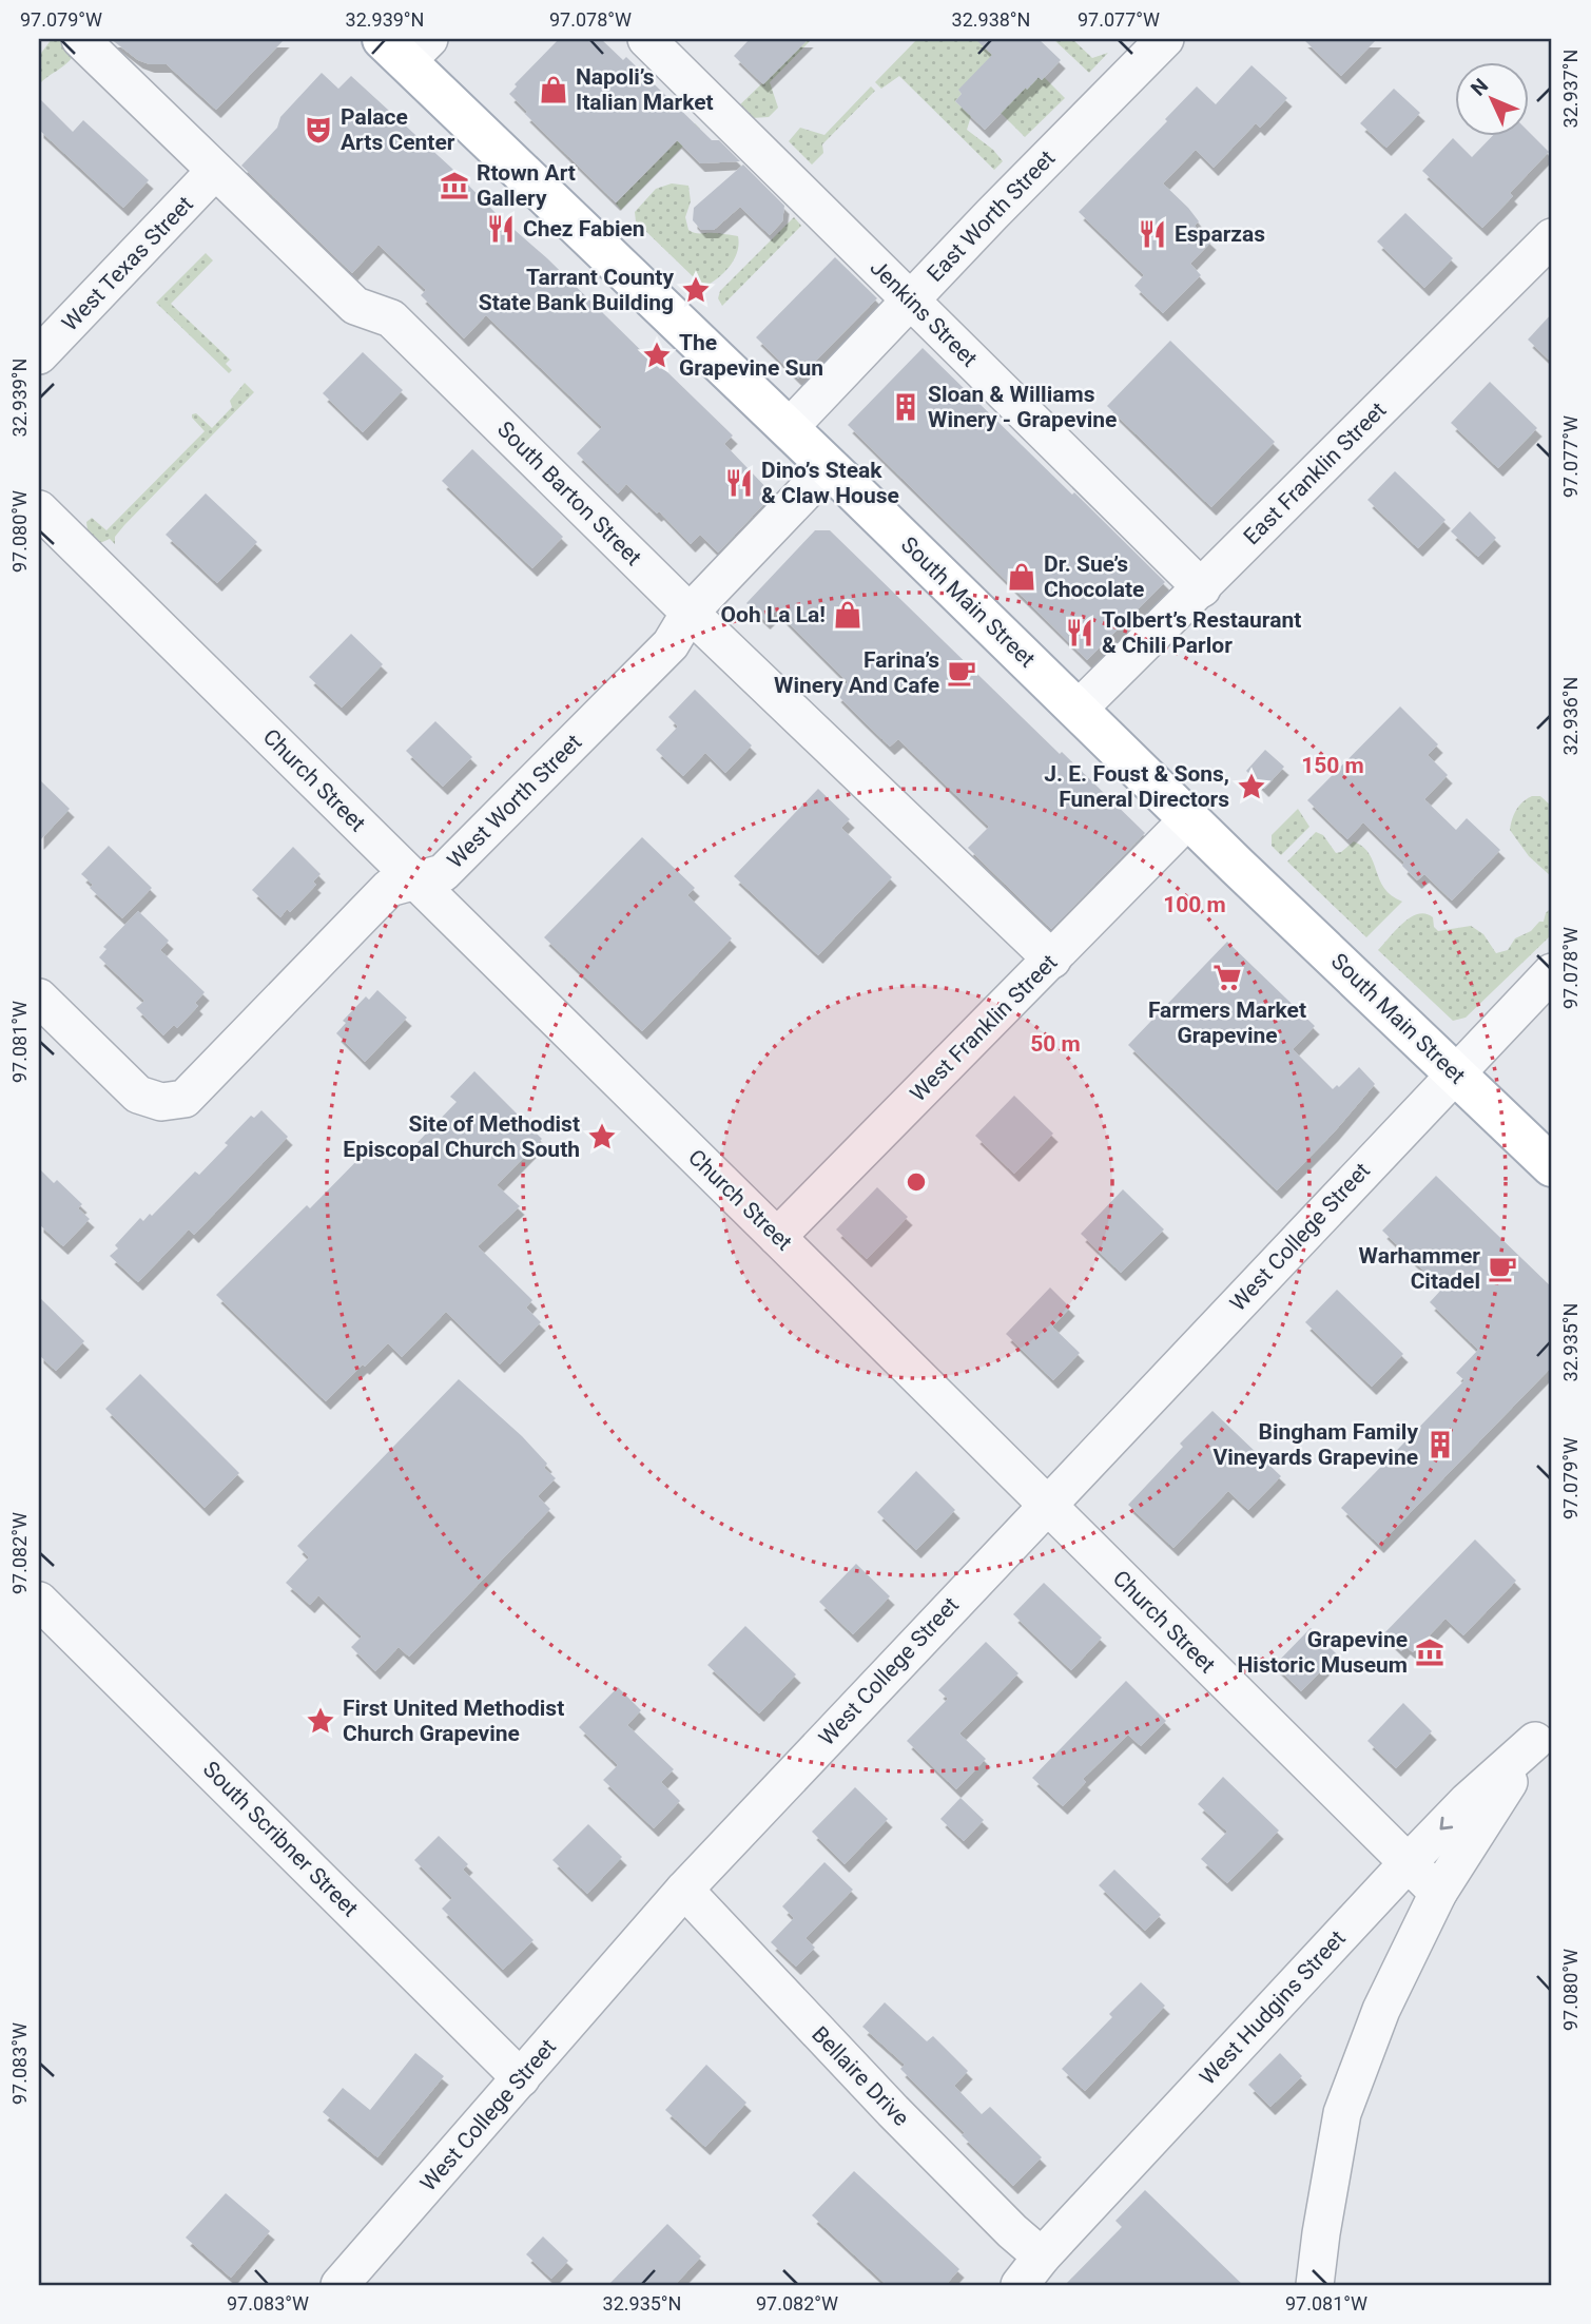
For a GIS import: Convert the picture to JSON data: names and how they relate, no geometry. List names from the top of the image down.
{
  "streets": {
    "main road": ["South Main Street"],
    "street": [
      "East Worth Street",
      "West Texas Street",
      "Jenkins Street",
      "East Franklin Street",
      "South Barton Street",
      "Church Street",
      "West Worth Street",
      "West Franklin Street",
      "West College Street",
      "South Scribner Street",
      "West Hudgins Street",
      "Bellaire Drive"
    ]
  },
  "crossings": [
    ["East Worth Street", "Jenkins Street"],
    ["East Worth Street", "South Main Street"],
    ["West Texas Street", "South Barton Street"],
    ["Jenkins Street", "East Franklin Street"],
    ["East Franklin Street", "South Main Street"],
    ["South Barton Street", "West Worth Street"],
    ["South Barton Street", "West Franklin Street"],
    ["South Main Street", "West Worth Street"],
    ["South Main Street", "West Franklin Street"],
    ["South Main Street", "West College Street"],
    ["Church Street", "West Worth Street"],
    ["Church Street", "West Franklin Street"],
    ["Church Street", "West College Street"],
    ["Church Street", "West Hudgins Street"],
    ["West College Street", "South Scribner Street"],
    ["West College Street", "Bellaire Drive"],
    ["West Hudgins Street", "Bellaire Drive"]
  ],
  "places": {
    "shop": ["Napoli’s Italian Market", "Dr. Sue’s Chocolate", "Ooh La La!"],
    "theatre": ["Palace Arts Center"],
    "museum": ["Rtown Art Gallery", "Grapevine Historic Museum"],
    "restaurant": [
      "Chez Fabien",
      "Esparzas",
      "Dino’s Steak & Claw House",
      "Tolbert’s Restaurant & Chili Parlor"
    ],
    "place": [
      "Tarrant County State Bank Building",
      "The Grapevine Sun",
      "J. E. Foust & Sons, Funeral Directors",
      "Site of Methodist Episcopal Church South",
      "First United Methodist Church Grapevine"
    ],
    "building": ["Sloan & Williams Winery - Grapevine", "Bingham Family Vineyards Grapevine"],
    "cafe": ["Farina’s Winery And Cafe", "Warhammer Citadel"],
    "supermarket": ["Farmers Market Grapevine"]
  },
  "north": "top left",
  "coordinates": [
    "97.079°W",
    "32.939°N",
    "97.078°W",
    "32.938°N",
    "97.077°W",
    "32.937°N",
    "97.080°W",
    "32.936°N",
    "97.081°W",
    "32.935°N",
    "97.082°W",
    "97.083°W"
  ],
  "rings": ["150 m", "100 m", "50 m"]
}
